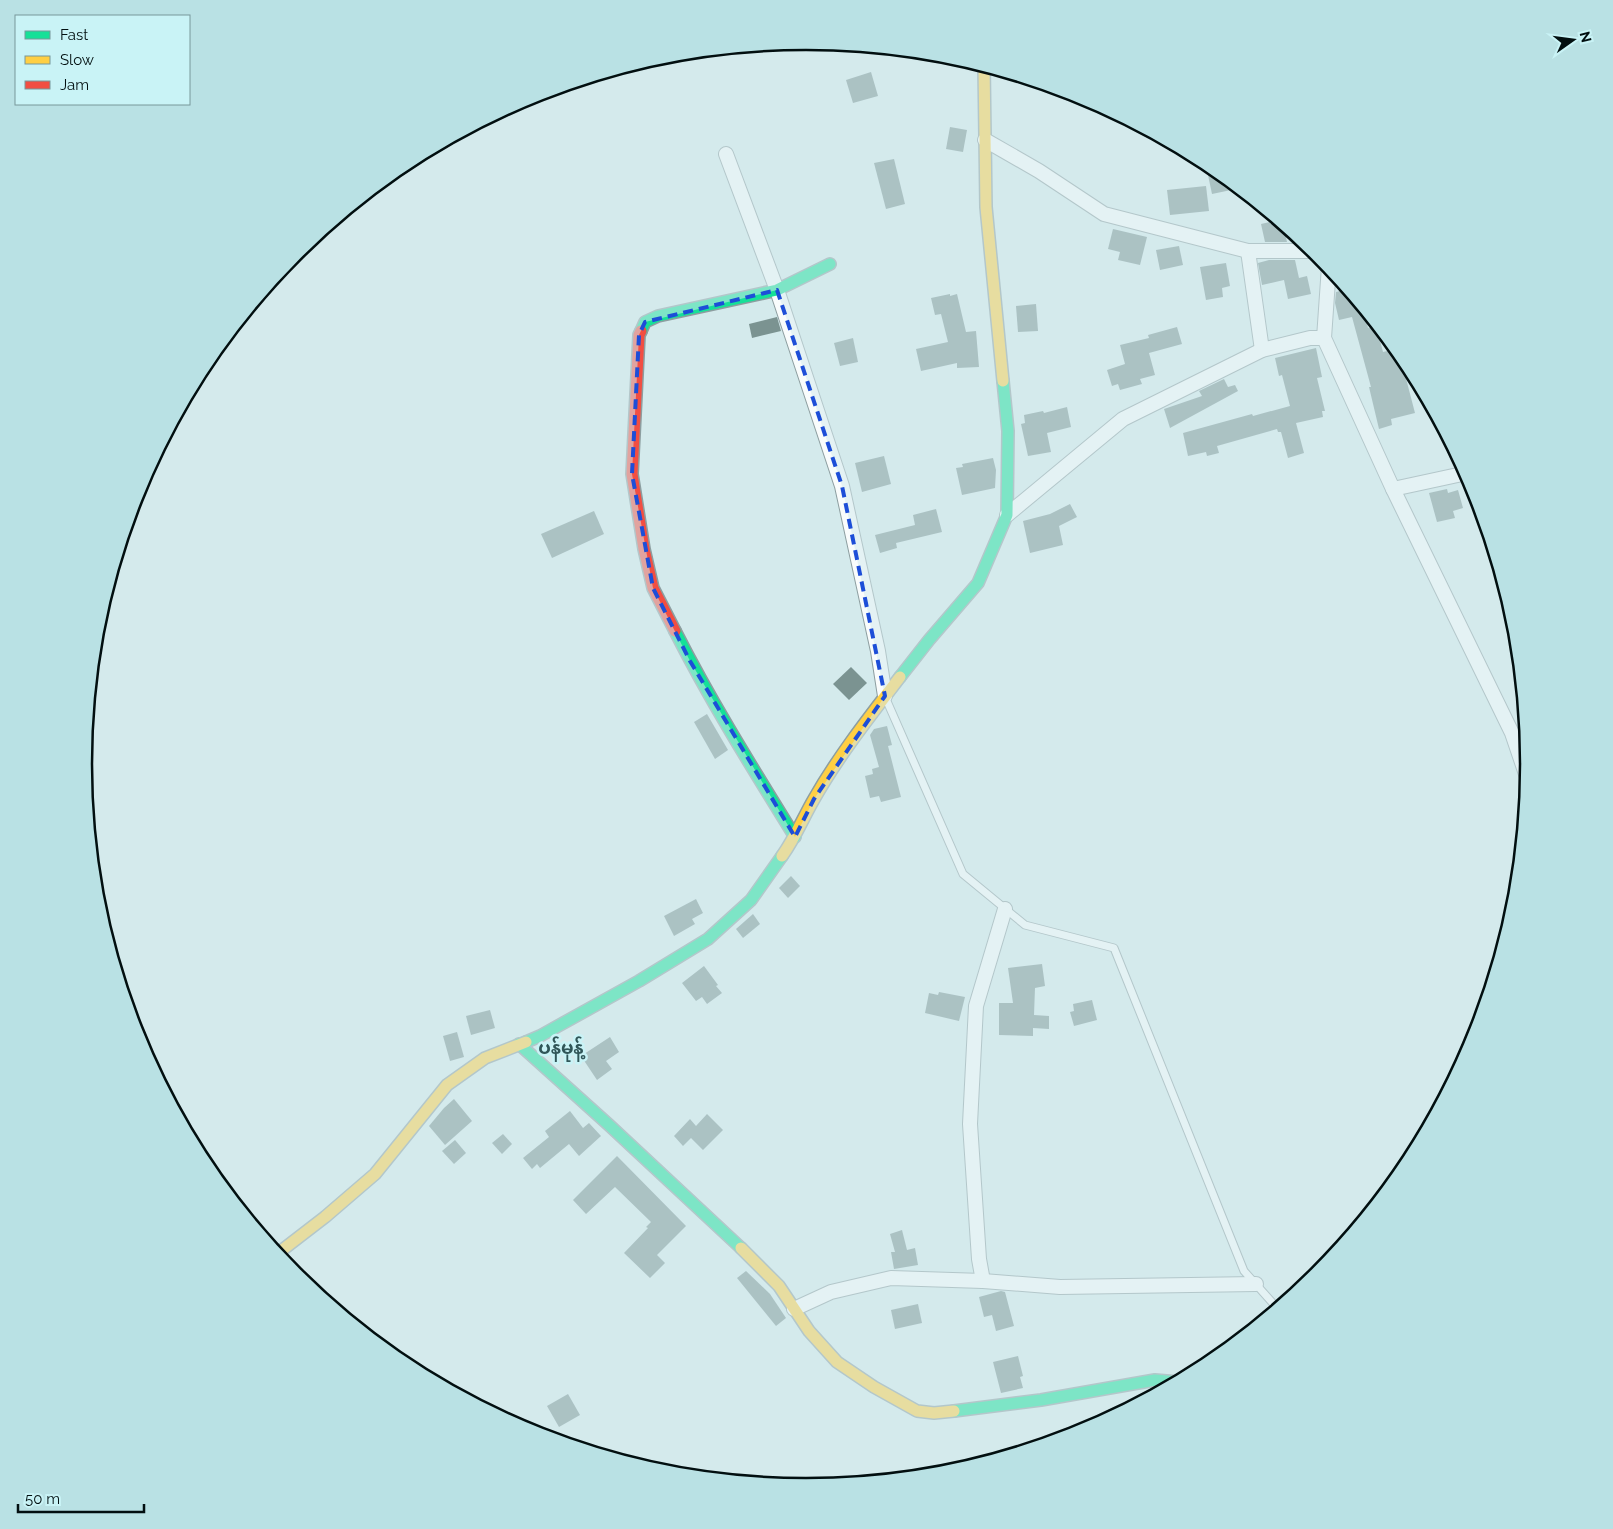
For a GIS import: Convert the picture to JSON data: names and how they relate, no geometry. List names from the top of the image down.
{
  "districts": ["ပန်မုန့်"],
  "legend": ["Fast", "Slow", "Jam"],
  "scale_bar": "50 m",
  "north": "right"
}
